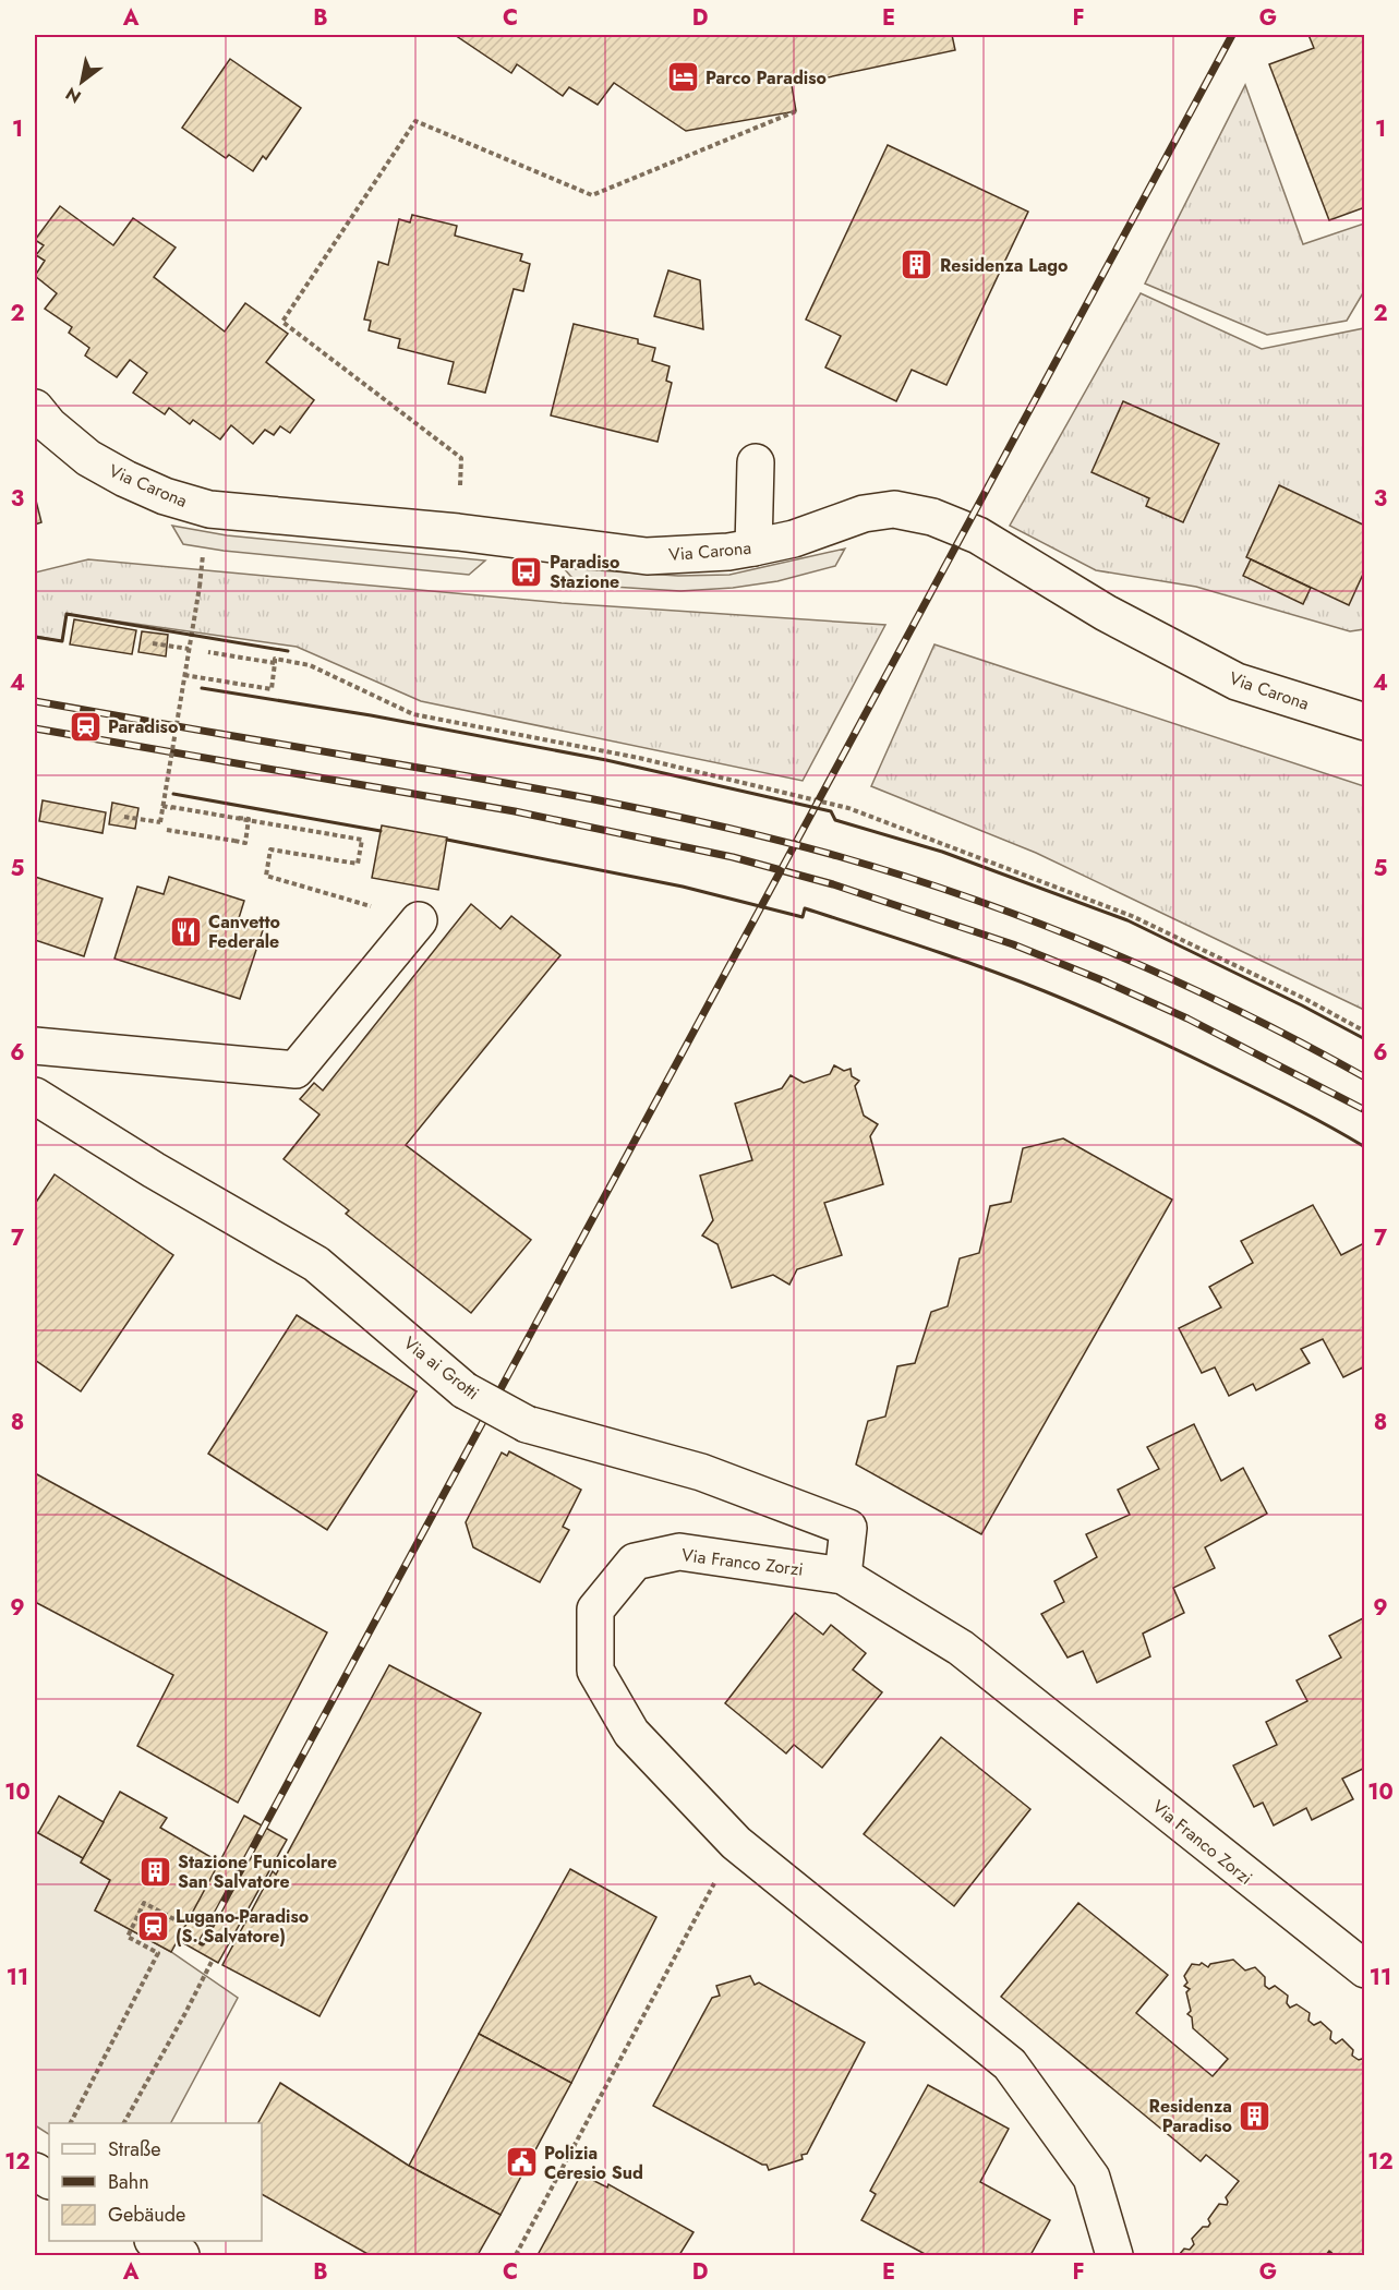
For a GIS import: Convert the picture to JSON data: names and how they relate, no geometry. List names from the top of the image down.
{
  "streets": {
    "street": ["Via Carona", "Via ai Grotti", "Via Franco Zorzi"]
  },
  "crossings": [
    ["Via ai Grotti", "Via Franco Zorzi"]
  ],
  "places": {
    "hotel": ["Parco Paradiso"],
    "building": ["Residenza Lago", "Stazione Funicolare San Salvatore", "Residenza Paradiso"],
    "bus stop": ["Paradiso Stazione"],
    "station": ["Paradiso", "Lugano-Paradiso (S. Salvatore)"],
    "restaurant": ["Canvetto Federale"],
    "public building": ["Polizia Ceresio Sud"]
  },
  "legend": ["Straße", "Bahn", "Gebäude"],
  "north": "bottom left",
  "grid": {
    "columns": [
      "A",
      "B",
      "C",
      "D",
      "E",
      "F",
      "G"
    ],
    "rows": [
      "1",
      "2",
      "3",
      "4",
      "5",
      "6",
      "7",
      "8",
      "9",
      "10",
      "11",
      "12"
    ]
  }
}
